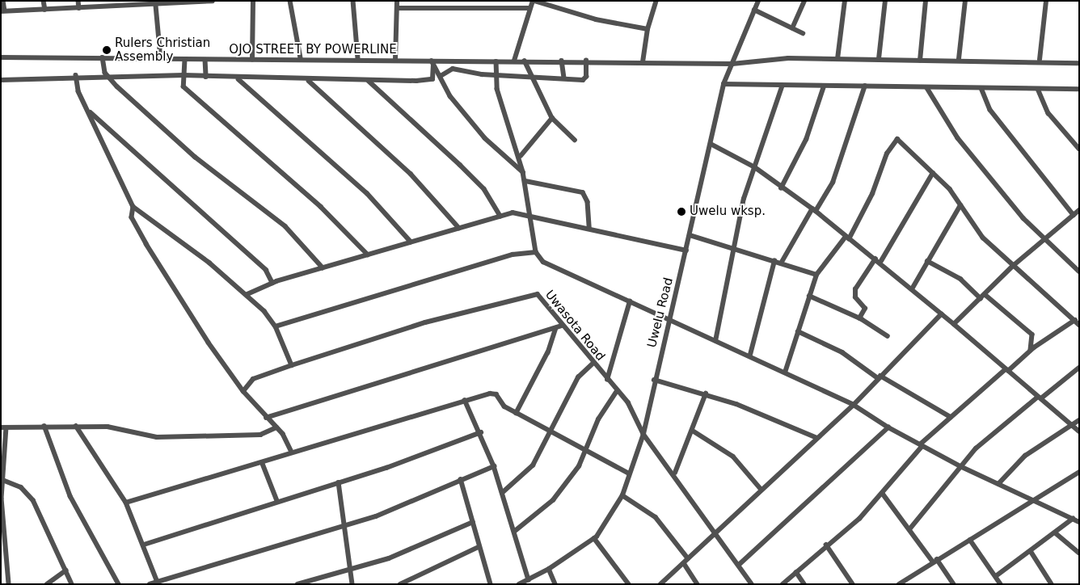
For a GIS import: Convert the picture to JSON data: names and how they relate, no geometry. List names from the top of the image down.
{
  "streets": {
    "street": ["OJO STREET BY POWERLINE", "Uwelu Road", "Uwasota Road"]
  },
  "crossings": [
    ["OJO STREET BY POWERLINE", "Uwelu Road"],
    ["Uwelu Road", "Uwasota Road"]
  ],
  "places": ["Rulers Christian Assembly", "Uwelu wksp."]
}
